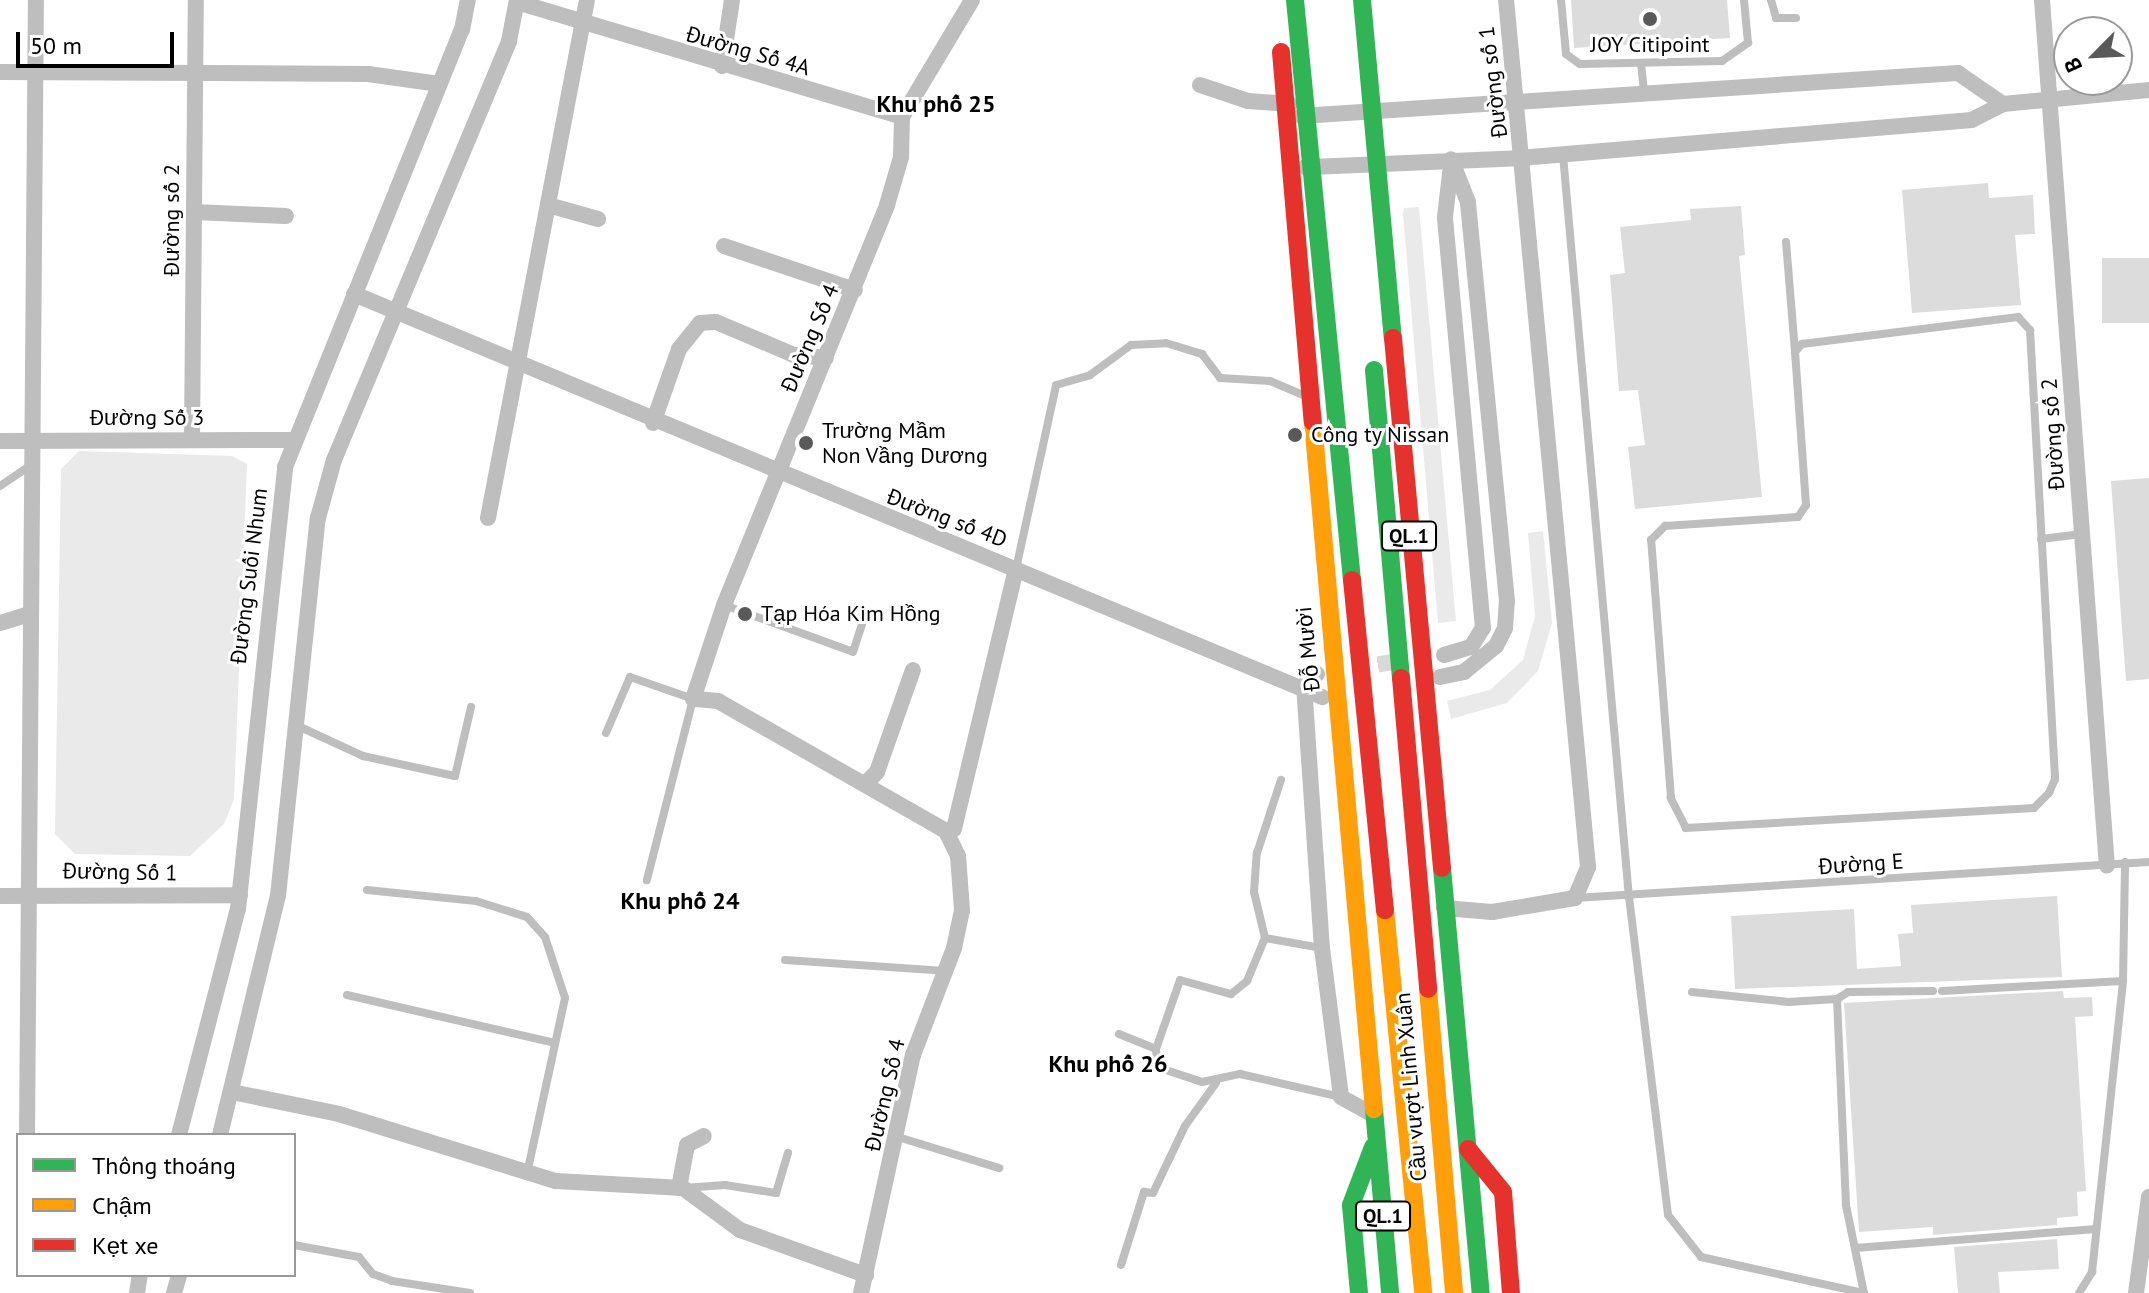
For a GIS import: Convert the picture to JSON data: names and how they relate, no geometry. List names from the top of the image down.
{
  "streets": {
    "highway": ["QL.1", "Đỗ Mười", "Cầu vượt Linh Xuân"],
    "street": [
      "Đường Số 4A",
      "Đường số 1",
      "Đường số 2",
      "Đường Số 4",
      "Đường Số 3",
      "Đường số 4D",
      "Đường Suối Nhum",
      "Đường Số 1"
    ],
    "lane": ["Đường E"]
  },
  "crossings": [
    ["Đường Số 4A", "Đường Số 4"],
    ["Đường số 1", "Đường E"],
    ["Đường số 2", "Đường Số 3"],
    ["Đường số 2", "Đường E"],
    ["Đường Số 4", "Đường số 4D"],
    ["Đường Số 3", "Đường Suối Nhum"],
    ["Đường số 4D", "Đường Suối Nhum"],
    ["QL.1", "Cầu vượt Linh Xuân"],
    ["Đường Suối Nhum", "Đường Số 1"]
  ],
  "districts": ["Khu phố 25", "Khu phố 24", "Khu phố 26"],
  "places": [
    "JOY Citipoint",
    "Công ty Nissan",
    "Trường Mầm Non Vầng Dương",
    "Tạp Hóa Kim Hồng"
  ],
  "legend": ["Thông thoáng", "Chậm", "Kẹt xe"],
  "scale_bar": "50 m",
  "north": "bottom left"
}
